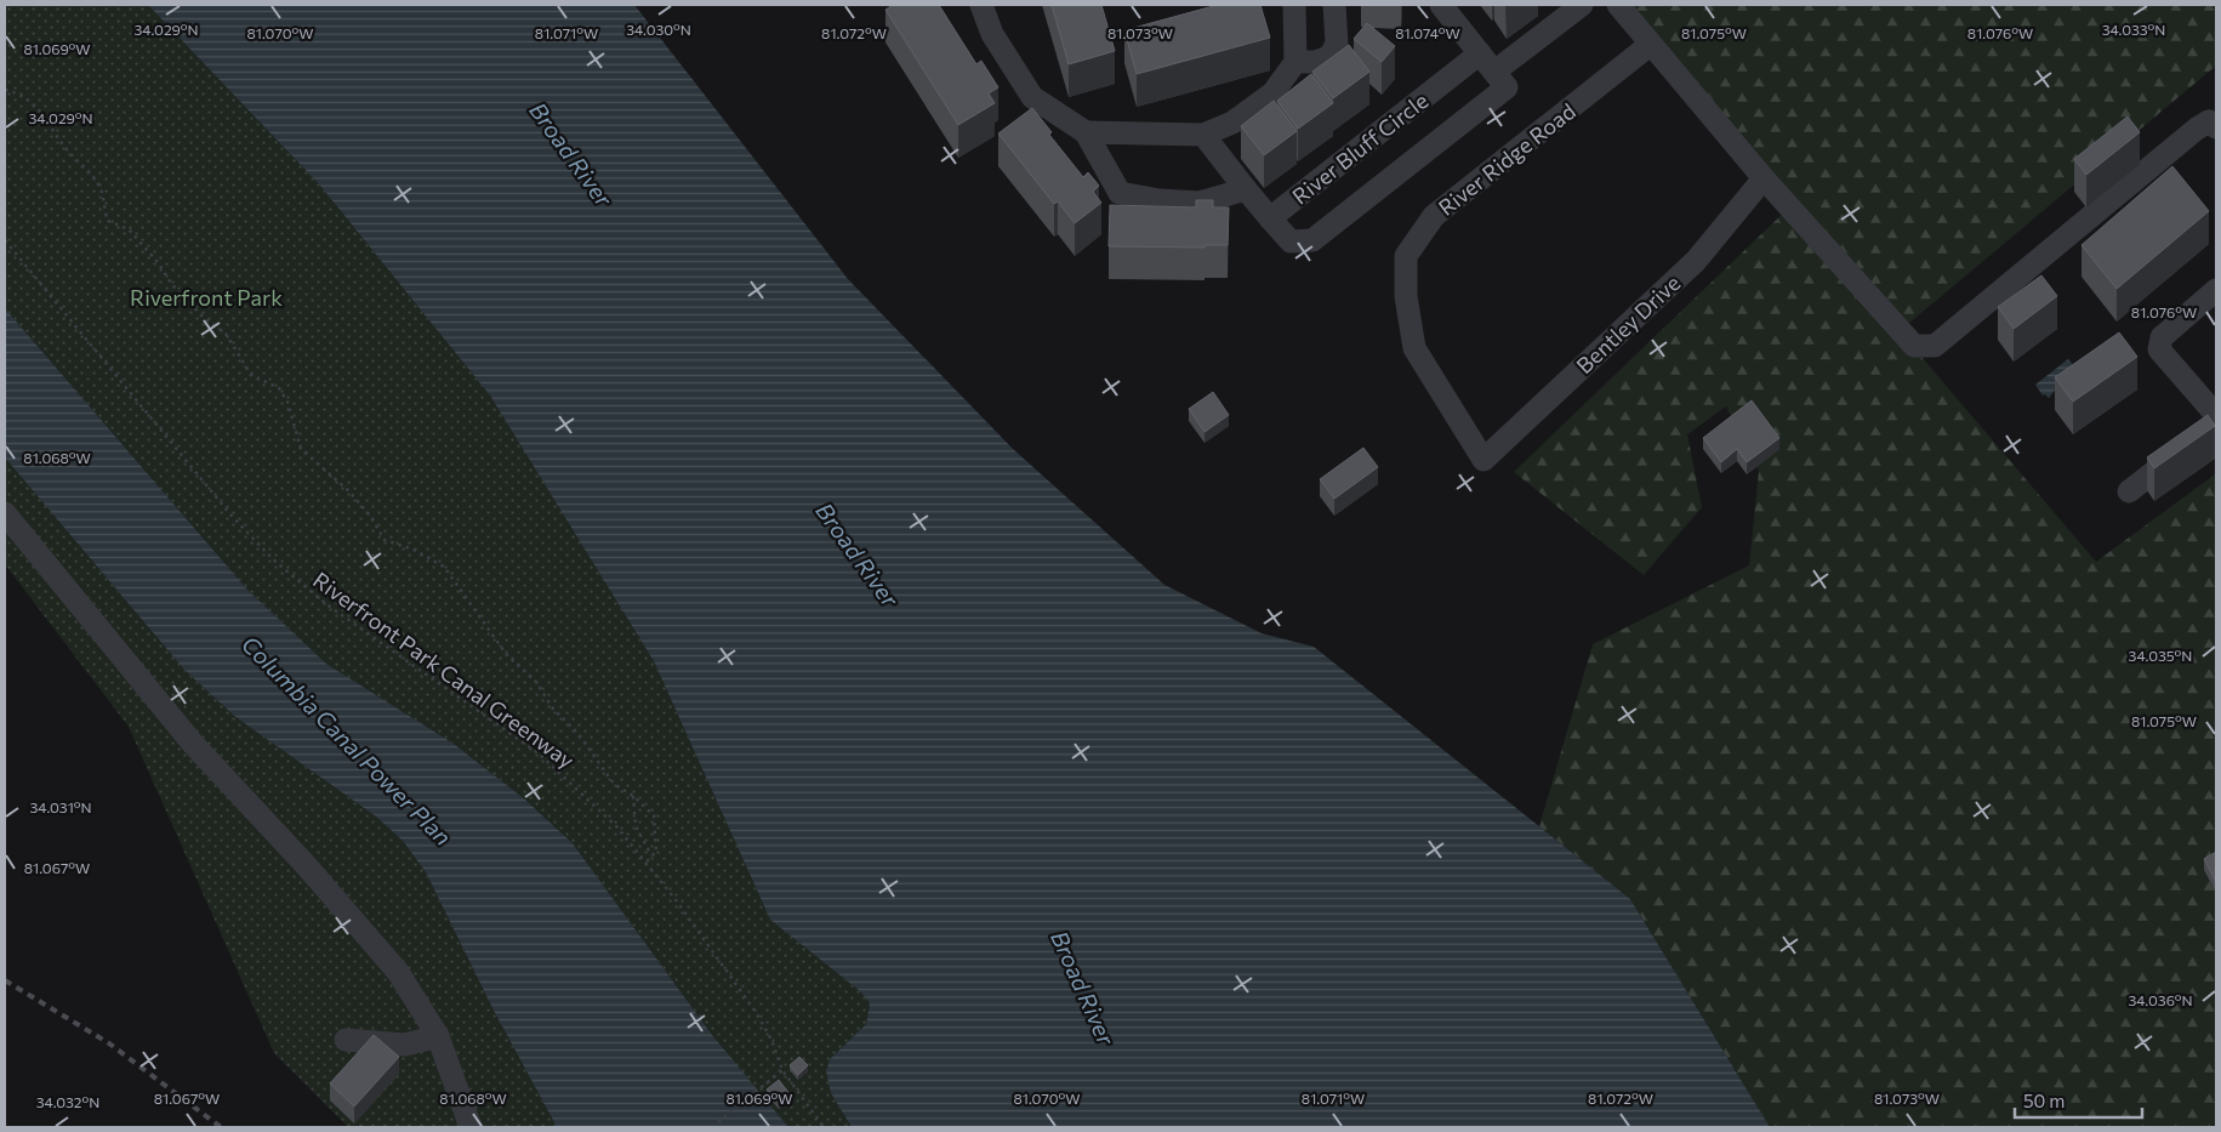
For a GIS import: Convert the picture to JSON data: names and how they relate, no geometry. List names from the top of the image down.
{
  "streets": {
    "street": ["River Bluff Circle", "River Ridge Road", "Bentley Drive"],
    "path": ["Riverfront Park Canal Greenway"]
  },
  "crossings": [
    ["River Ridge Road", "Bentley Drive"]
  ],
  "water": ["Broad River", "Columbia Canal Power Plan"],
  "parks": ["Riverfront Park"],
  "scale_bar": "50 m",
  "coordinates": [
    "34.030°N",
    "34.033°N",
    "34.029°N",
    "81.070°W",
    "81.071°W",
    "81.072°W",
    "81.073°W",
    "81.074°W",
    "81.075°W",
    "81.076°W",
    "81.069°W",
    "81.068°W",
    "34.035°N",
    "34.031°N",
    "81.067°W",
    "34.036°N",
    "34.032°N"
  ]
}
